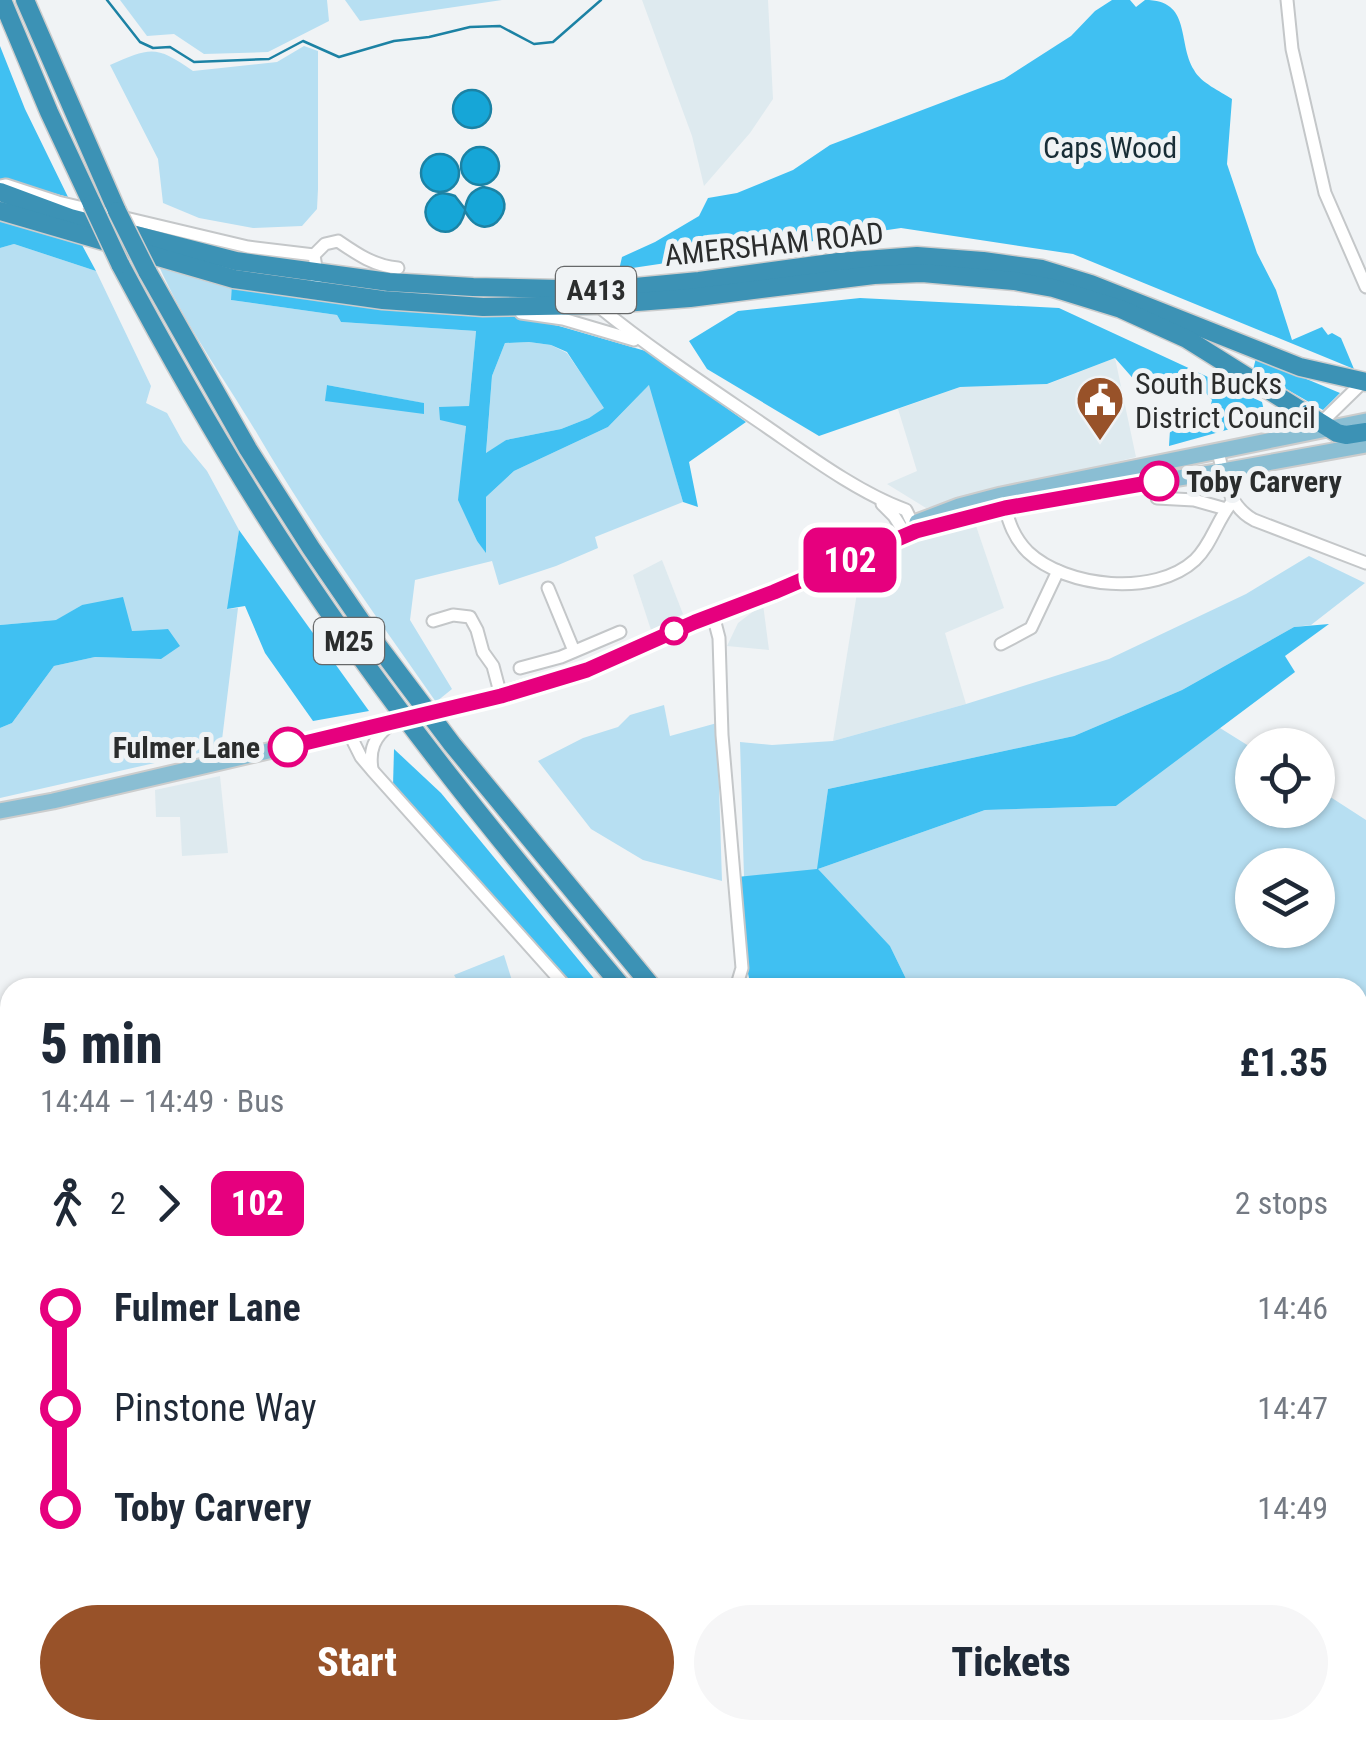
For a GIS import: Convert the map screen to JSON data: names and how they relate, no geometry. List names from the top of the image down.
{
  "streets": {
    "highway": ["AMERSHAM ROAD", "A413", "M25"]
  },
  "crossings": [
    ["AMERSHAM ROAD", "A413"]
  ],
  "parks": ["Caps Wood"],
  "places": {
    "public building": ["South Bucks District Council"],
    "other": ["Toby Carvery", "Fulmer Lane"]
  },
  "lines": ["bus line 102"],
  "page": {
    "on_map": "102",
    "heading": ["5 min", "14:44 – 14:49 · Bus", "£1.35"],
    "legs": ["2", "102", "2 stops"],
    "list": [
      {
        "name": "Fulmer Lane",
        "value": "14:46"
      },
      {
        "name": "Pinstone Way",
        "value": "14:47"
      },
      {
        "name": "Toby Carvery",
        "value": "14:49"
      }
    ],
    "buttons": ["Start", "Tickets"]
  }
}
